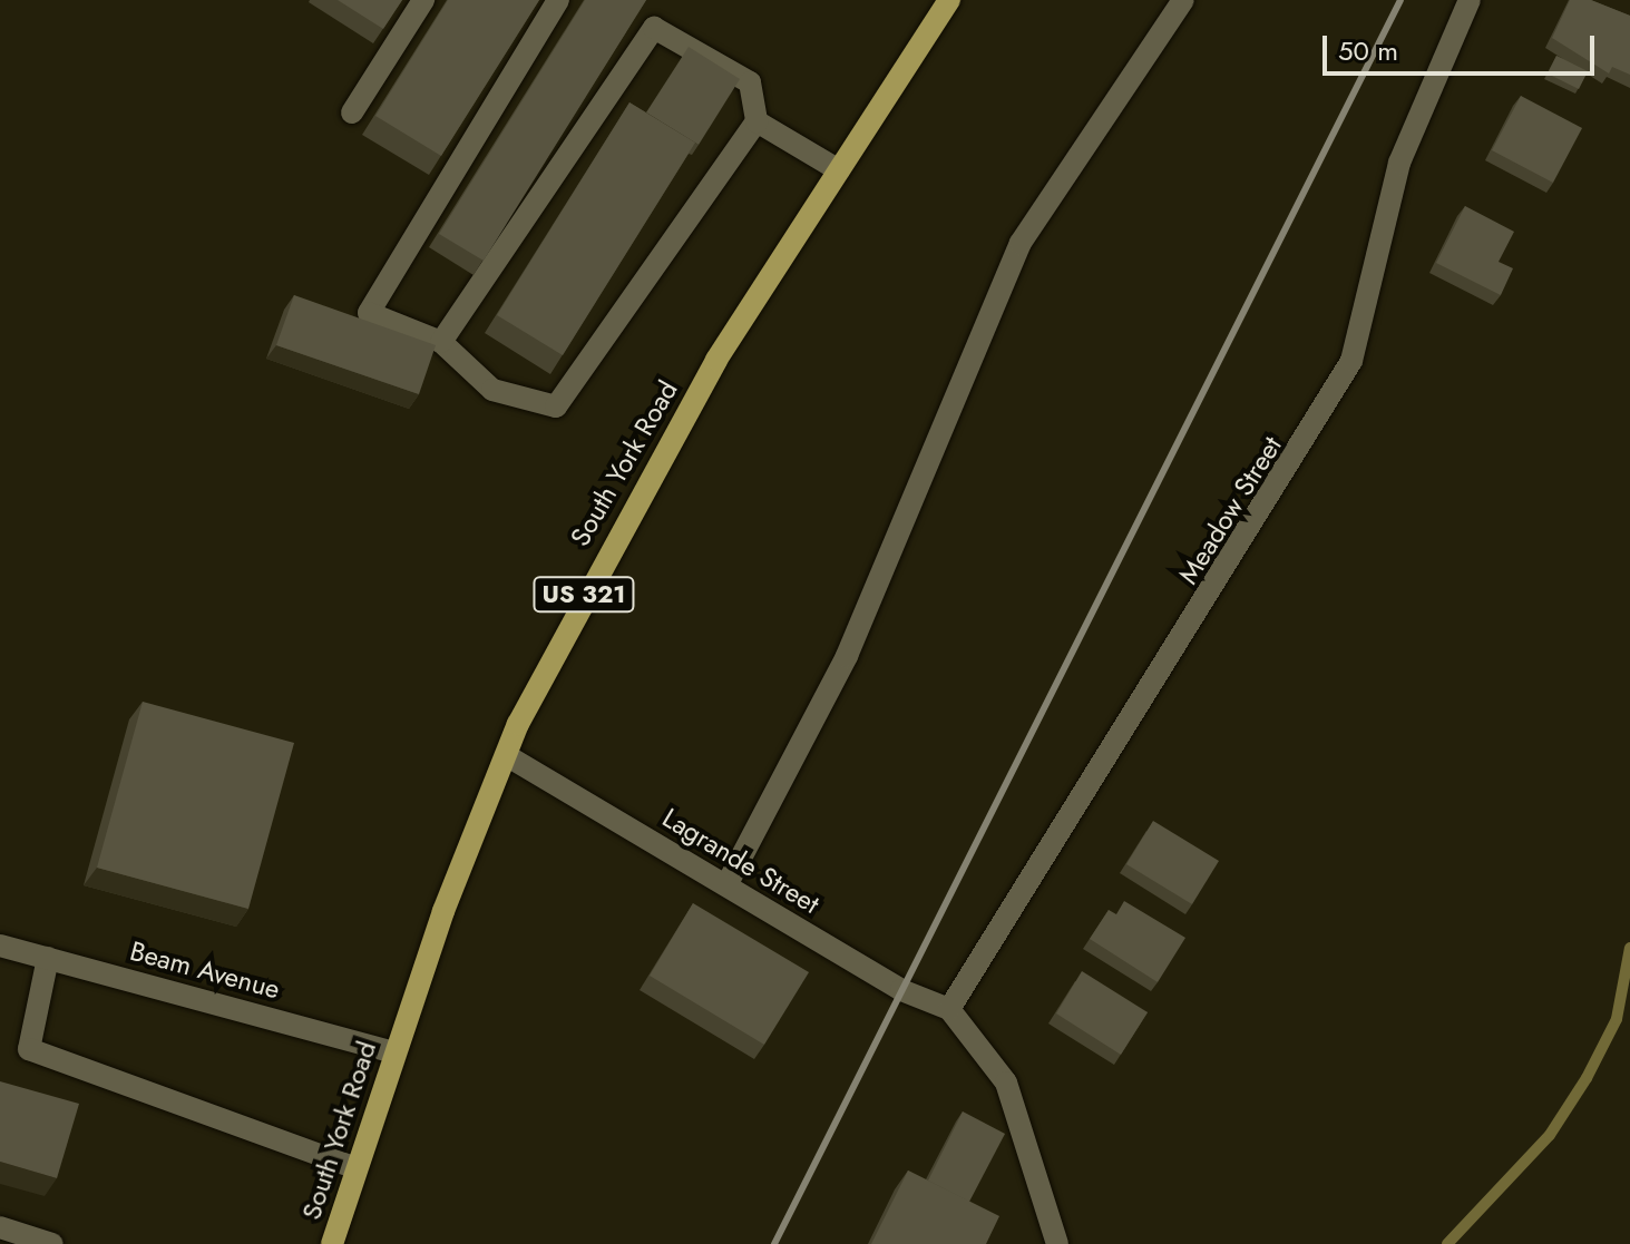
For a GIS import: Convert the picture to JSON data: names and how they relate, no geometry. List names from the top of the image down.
{
  "streets": {
    "main road": ["South York Road", "US 321"],
    "street": ["Meadow Street", "Lagrande Street", "Beam Avenue"]
  },
  "crossings": [
    ["South York Road", "Lagrande Street"],
    ["South York Road", "Beam Avenue"],
    ["Meadow Street", "Lagrande Street"]
  ],
  "scale_bar": "50 m"
}
